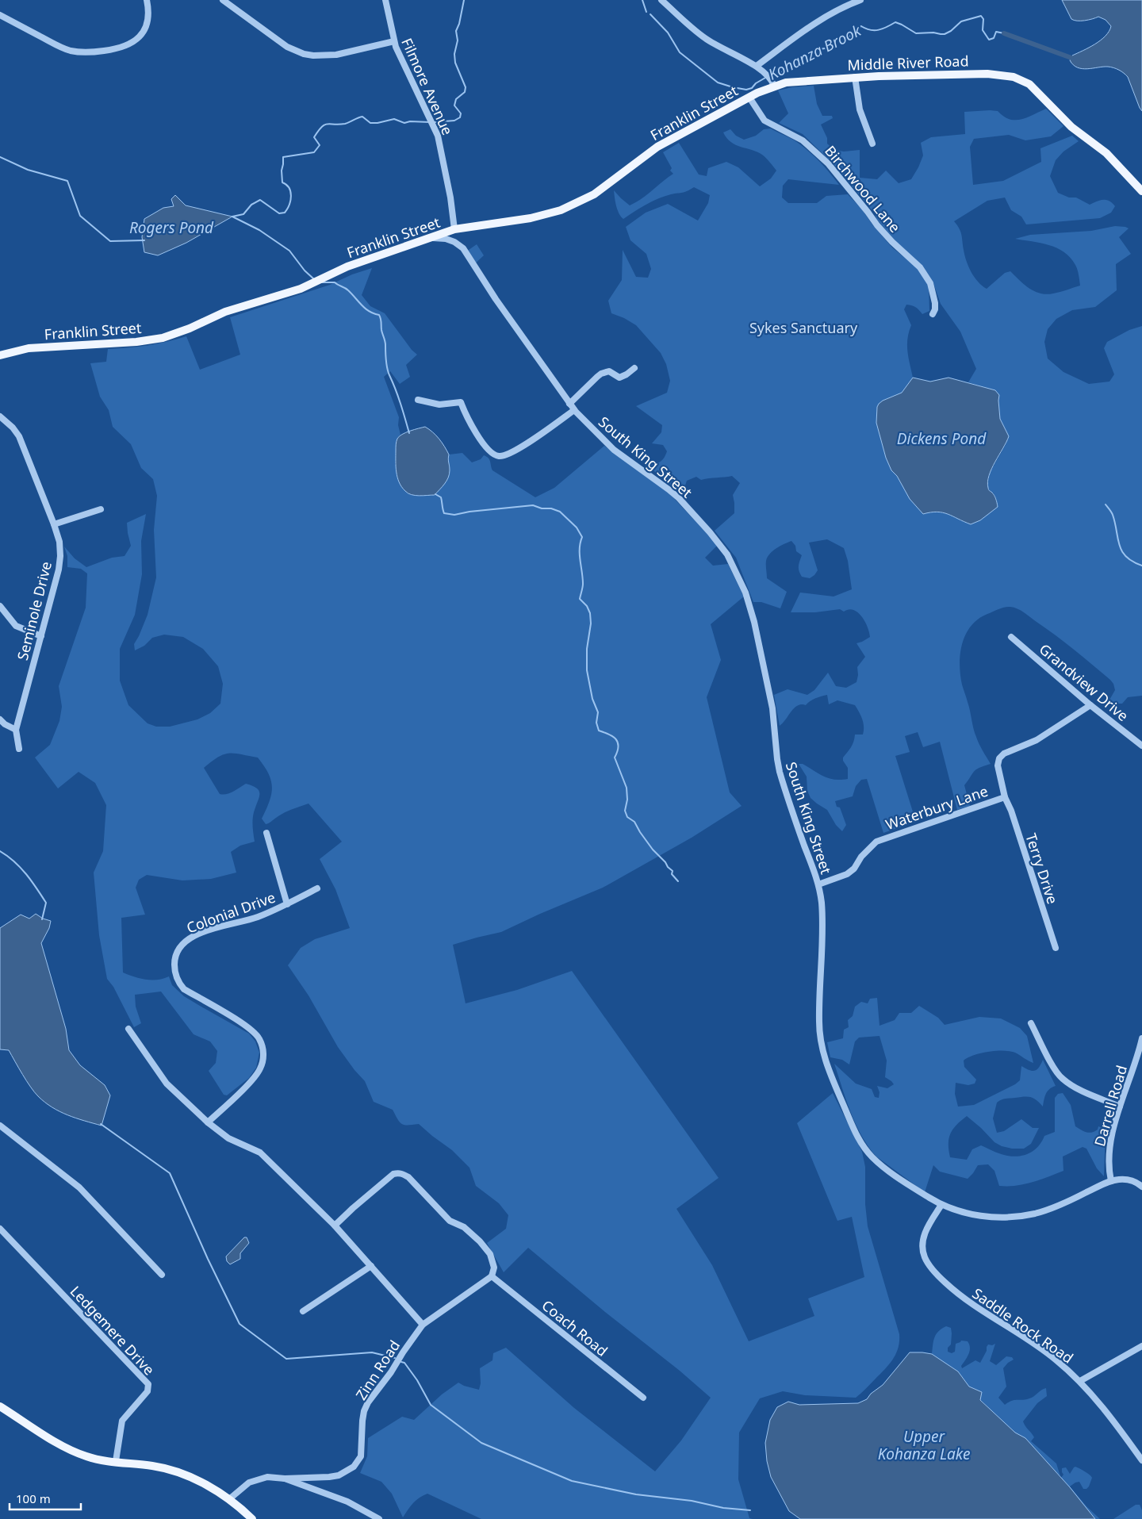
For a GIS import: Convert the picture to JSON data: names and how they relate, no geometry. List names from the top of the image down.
{
  "streets": {
    "main road": ["Middle River Road", "Franklin Street"],
    "street": [
      "Filmore Avenue",
      "Birchwood Lane",
      "South King Street",
      "Seminole Drive",
      "Grandview Drive",
      "Waterbury Lane",
      "Terry Drive",
      "Colonial Drive",
      "Darrell Road",
      "Saddle Rock Road",
      "Coach Road",
      "Ledgemere Drive",
      "Zinn Road"
    ]
  },
  "crossings": [
    ["Middle River Road", "Franklin Street"],
    ["Filmore Avenue", "Franklin Street"],
    ["Franklin Street", "Birchwood Lane"],
    ["Franklin Street", "South King Street"],
    ["South King Street", "Waterbury Lane"],
    ["South King Street", "Darrell Road"],
    ["South King Street", "Saddle Rock Road"],
    ["Grandview Drive", "Waterbury Lane"],
    ["Waterbury Lane", "Terry Drive"],
    ["Coach Road", "Zinn Road"]
  ],
  "water": [
    "Kohanza Brook",
    "Rogers Pond",
    "Dickens Pond",
    "Upper Kohanza Lake"
  ],
  "parks": ["Sykes Sanctuary"],
  "scale_bar": "100 m"
}
